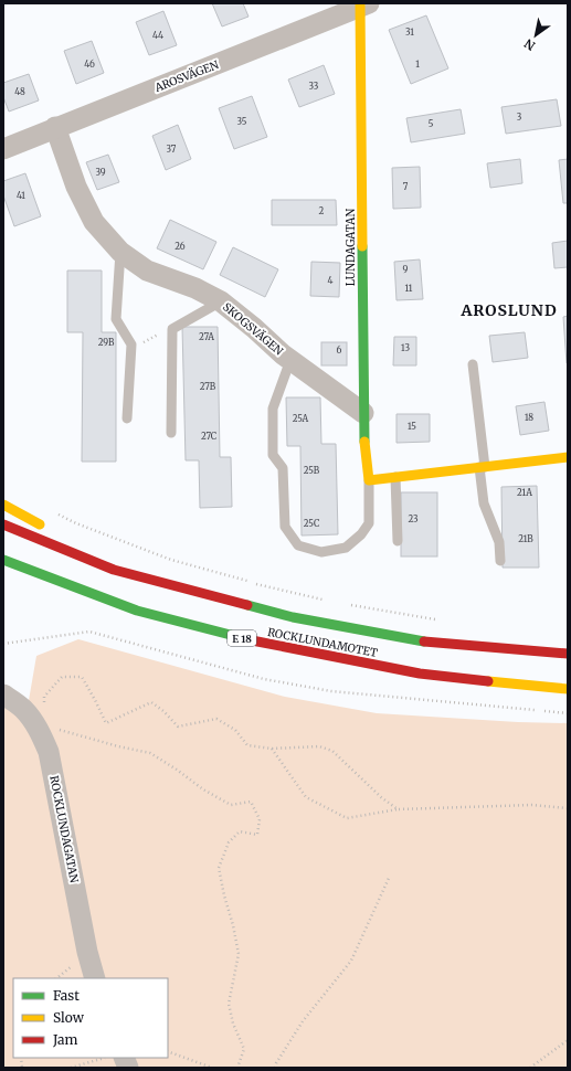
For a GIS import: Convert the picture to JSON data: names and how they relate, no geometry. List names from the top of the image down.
{
  "streets": {
    "main road": ["LUNDAGATAN", "E 18", "ROCKLUNDAMOTET"],
    "street": ["AROSVÄGEN", "SKOGSVÄGEN", "ROCKLUNDAGATAN"]
  },
  "crossings": [
    ["AROSVÄGEN", "LUNDAGATAN"],
    ["AROSVÄGEN", "SKOGSVÄGEN"],
    ["LUNDAGATAN", "SKOGSVÄGEN"],
    ["E 18", "ROCKLUNDAMOTET"]
  ],
  "districts": ["AROSLUND"],
  "house_numbers": [
    "31",
    "44",
    "46",
    "1",
    "33",
    "48",
    "3",
    "35",
    "5",
    "37",
    "39",
    "7",
    "41",
    "2",
    "26",
    "9",
    "4",
    "11",
    "27A",
    "29B",
    "13",
    "6",
    "27B",
    "18",
    "25A",
    "15",
    "27C",
    "25B",
    "21A",
    "23",
    "25C",
    "21B"
  ],
  "legend": ["Fast", "Slow", "Jam"],
  "north": "bottom left"
}
